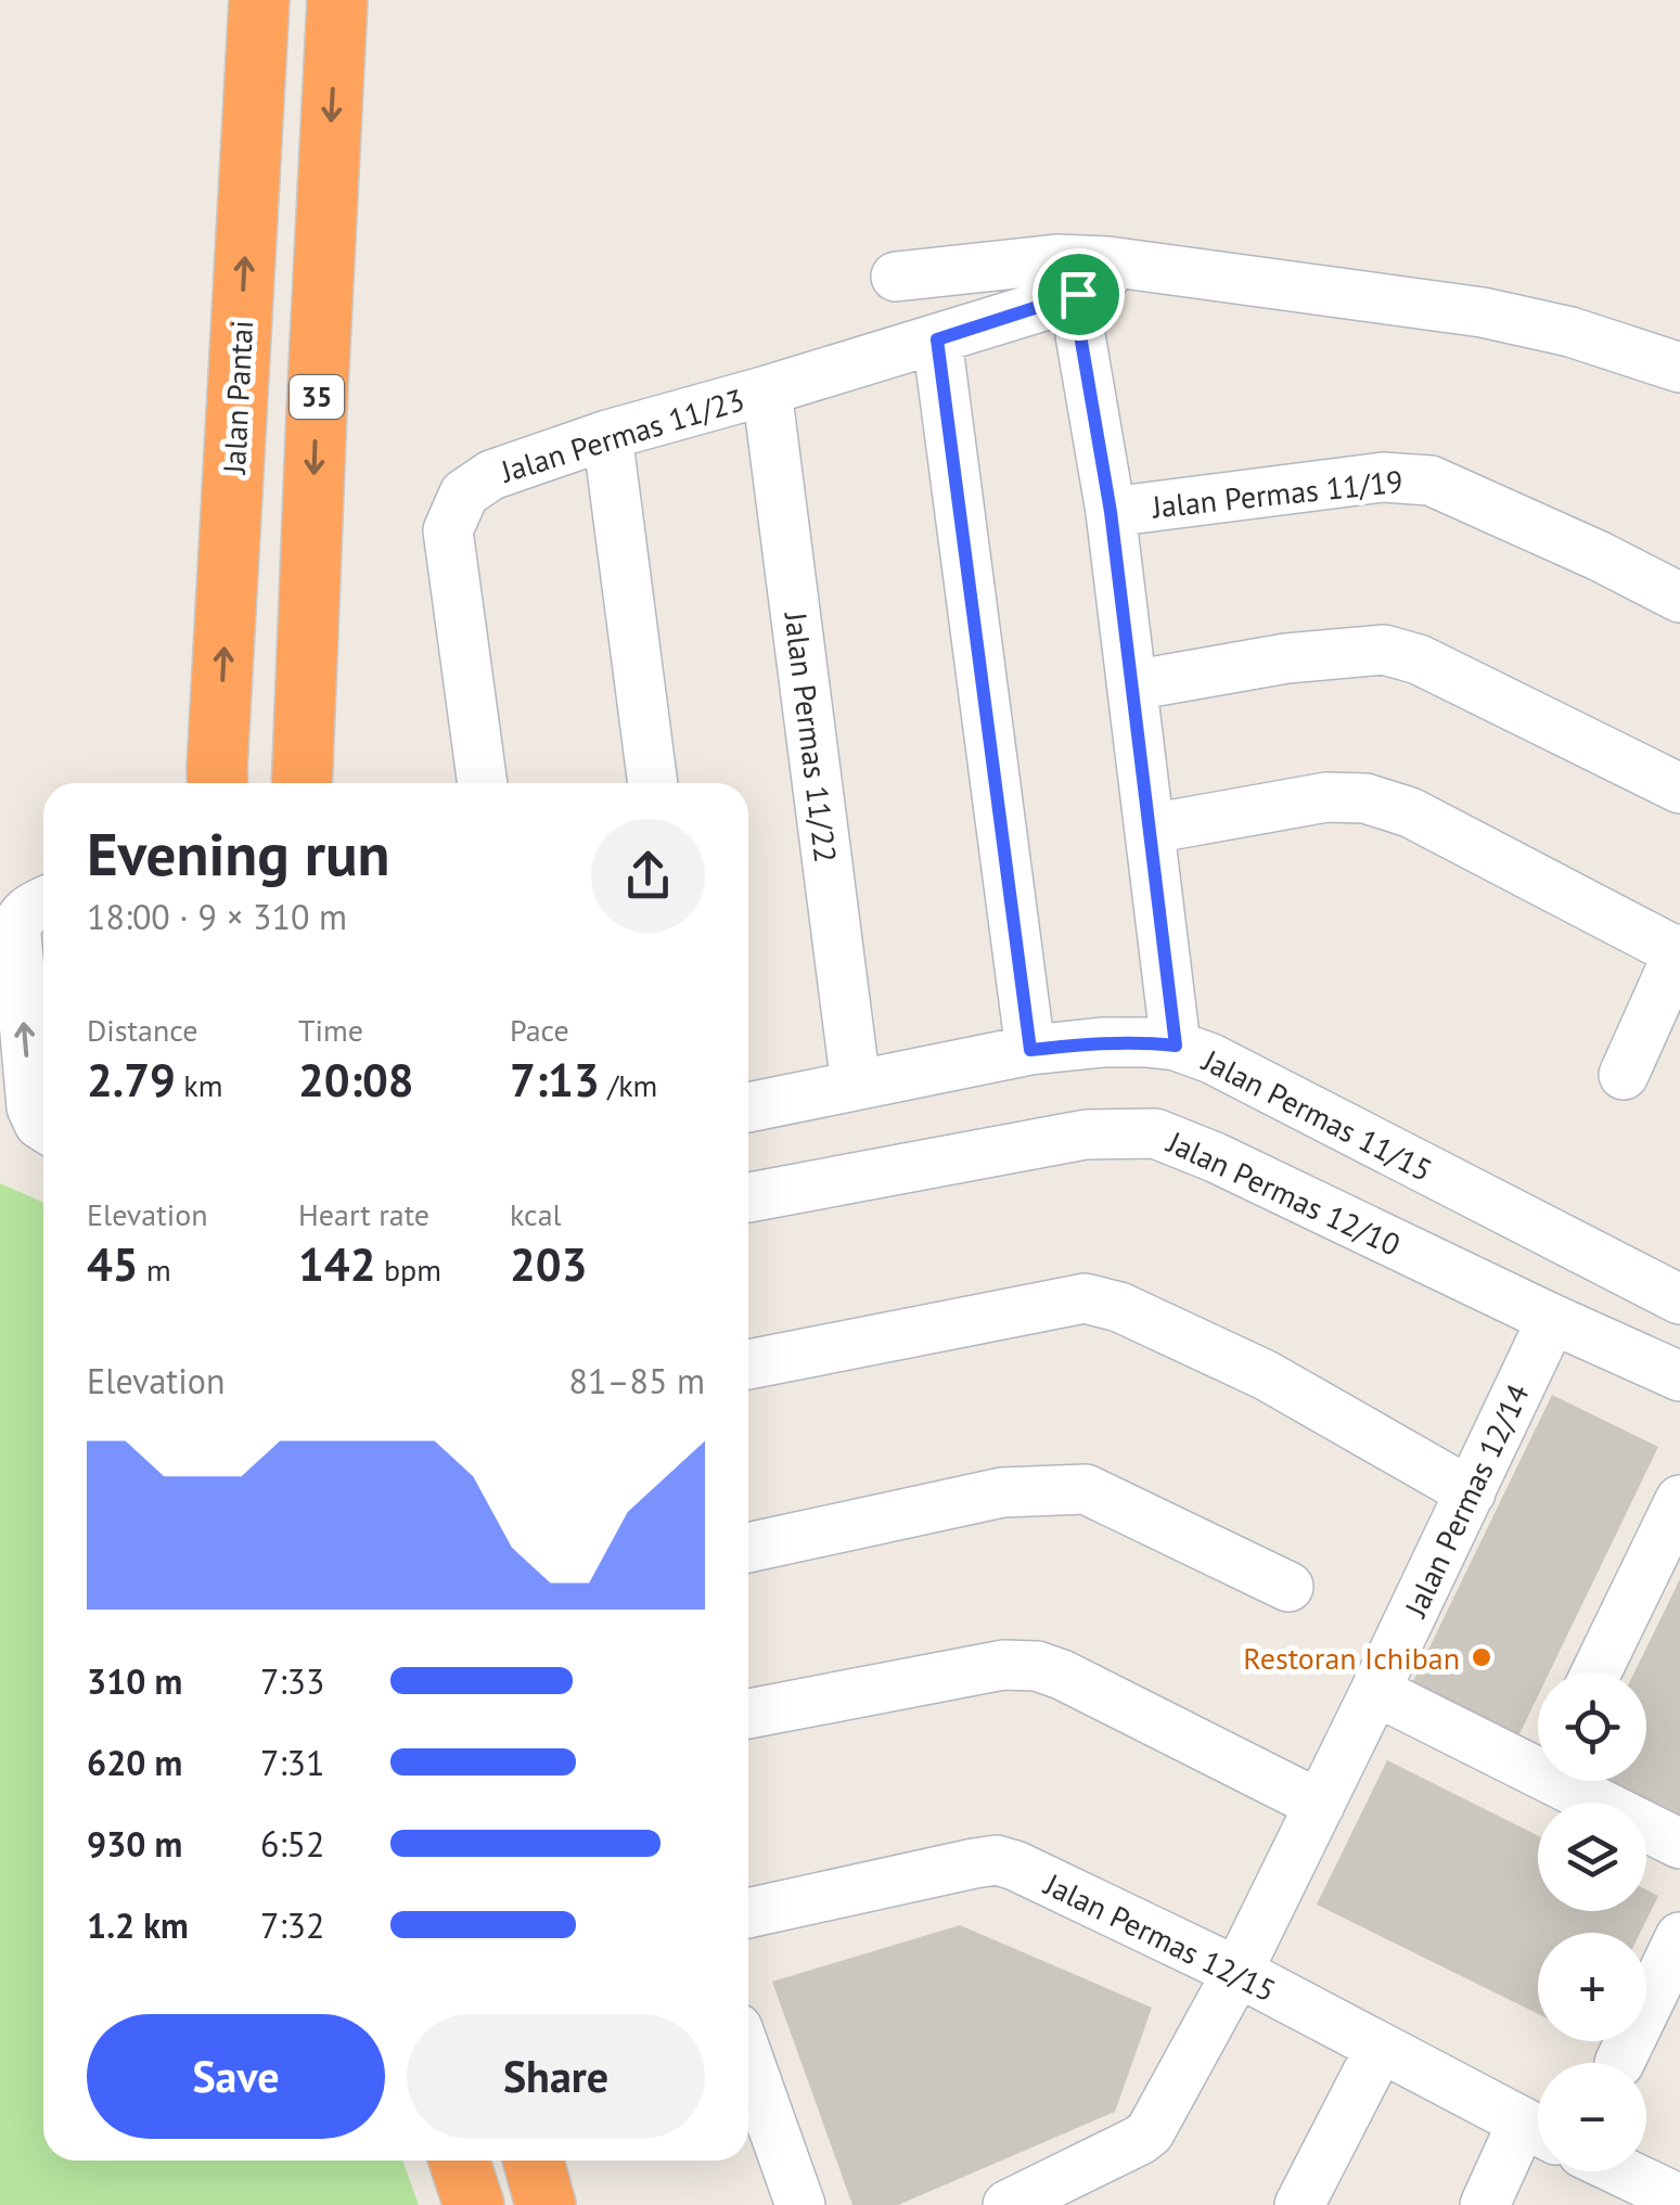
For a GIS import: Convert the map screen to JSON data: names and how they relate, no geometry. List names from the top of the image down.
{
  "streets": {
    "highway": ["Jalan Pantai", "35"],
    "street": [
      "Jalan Permas 11/23",
      "Jalan Permas 11/19",
      "Jalan Permas 11/22",
      "Jalan Permas 11/15",
      "Jalan Permas 12/10",
      "Jalan Permas 12/14",
      "Jalan Permas 12/15"
    ]
  },
  "crossings": [
    ["Jalan Permas 11/23", "Jalan Permas 11/22"],
    ["Jalan Permas 11/22", "Jalan Permas 11/15"],
    ["Jalan Permas 12/10", "Jalan Permas 12/14"],
    ["Jalan Permas 12/14", "Jalan Permas 12/15"]
  ],
  "places": ["Restoran Ichiban"],
  "page": {
    "heading": ["Evening run", "18:00 · 9 × 310 m"],
    "stats": [
      ["Distance", "2.79 km"],
      ["Time", "20:08"],
      ["Pace", "7:13 /km"],
      ["Elevation", "45 m"],
      ["Heart rate", "142 bpm"],
      ["kcal", "203"]
    ],
    "chart": ["Elevation", "81–85 m"],
    "list": [
      {
        "name": "310 m",
        "note": "7:33"
      },
      {
        "name": "620 m",
        "note": "7:31"
      },
      {
        "name": "930 m",
        "note": "6:52"
      },
      {
        "name": "1.2 km",
        "note": "7:32"
      }
    ],
    "map_buttons": ["+", "−"],
    "buttons": ["Save", "Share"]
  }
}
